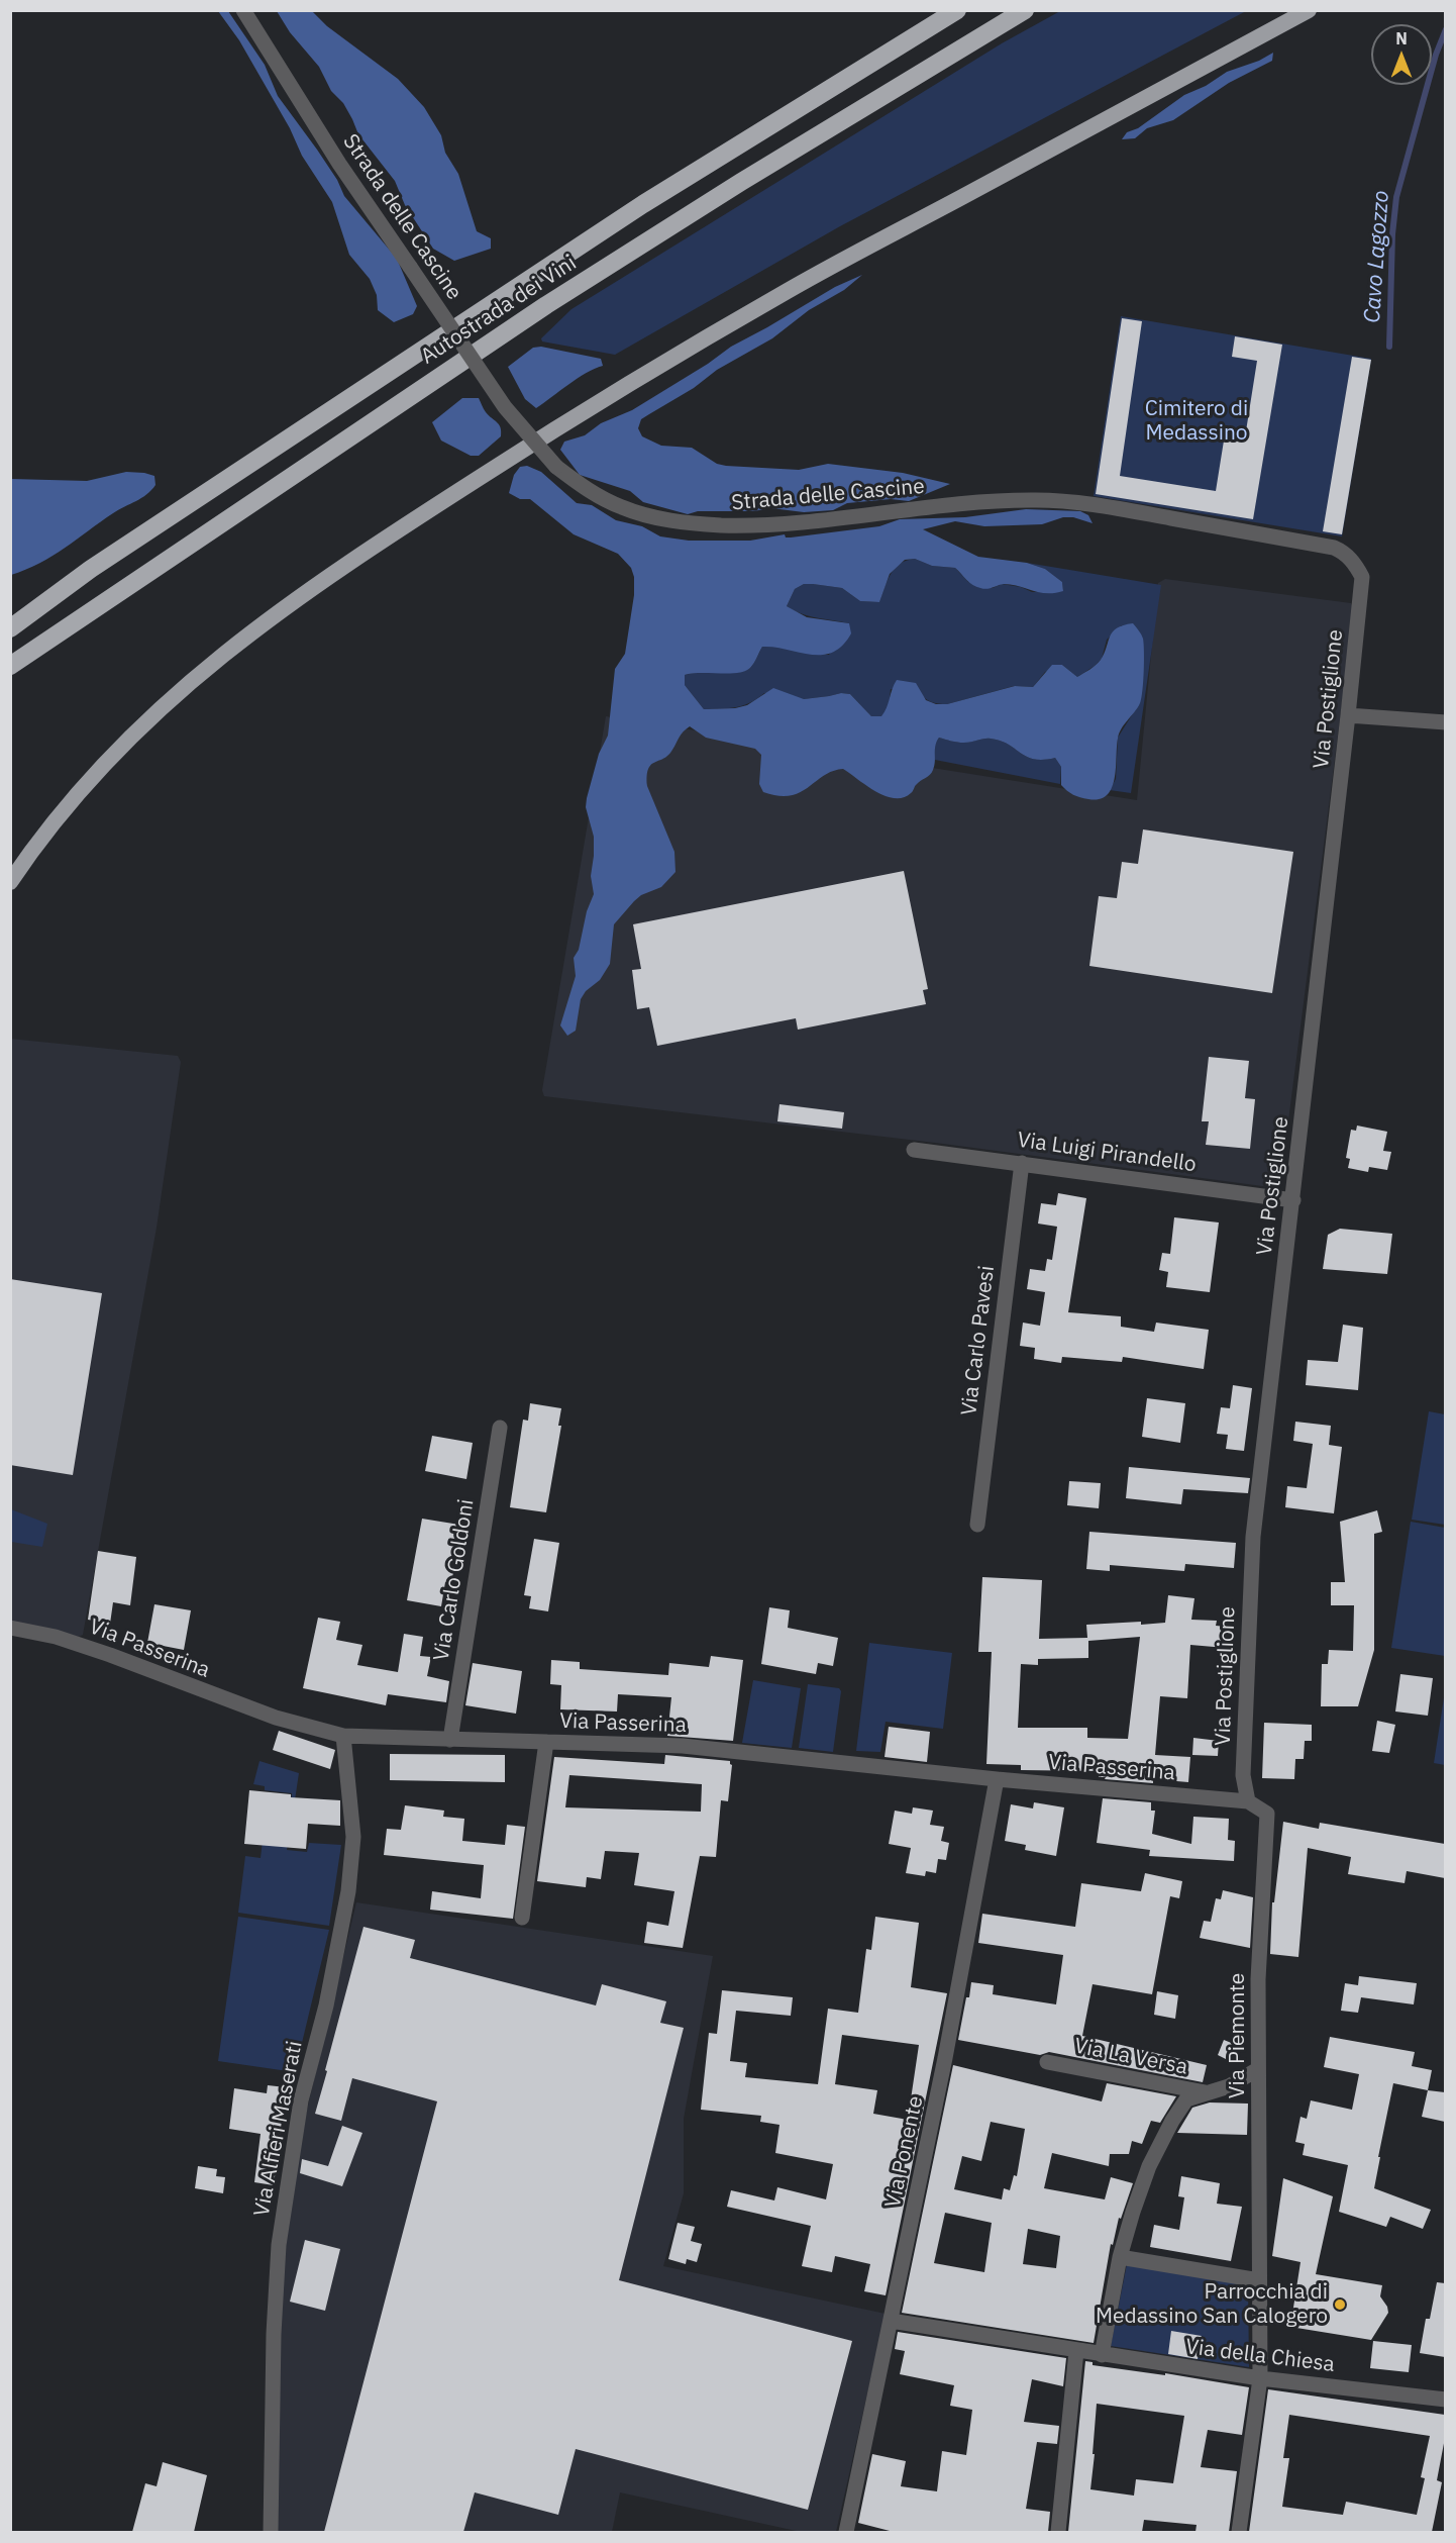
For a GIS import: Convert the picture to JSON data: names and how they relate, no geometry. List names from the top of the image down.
{
  "streets": {
    "highway": ["Autostrada dei Vini"],
    "street": [
      "Strada delle Cascine",
      "Via Postiglione",
      "Via Luigi Pirandello",
      "Via Carlo Pavesi",
      "Via Carlo Goldoni",
      "Via Passerina",
      "Via Piemonte",
      "Via La Versa",
      "Via Alfieri Maserati",
      "Via Ponente",
      "Via della Chiesa"
    ]
  },
  "crossings": [
    ["Strada delle Cascine", "Via Postiglione"],
    ["Via Postiglione", "Via Luigi Pirandello"],
    ["Via Postiglione", "Via Passerina"],
    ["Via Postiglione", "Via Piemonte"],
    ["Via Luigi Pirandello", "Via Carlo Pavesi"],
    ["Via Carlo Goldoni", "Via Passerina"],
    ["Via Passerina", "Via Piemonte"],
    ["Via Passerina", "Via Alfieri Maserati"],
    ["Via Passerina", "Via Ponente"],
    ["Via Piemonte", "Via della Chiesa"],
    ["Via Ponente", "Via della Chiesa"]
  ],
  "water": ["Cavo Lagozzo"],
  "parks": ["Cimitero di Medassino"],
  "places": ["Parrocchia di Medassino San Calogero"],
  "north": "top"
}
